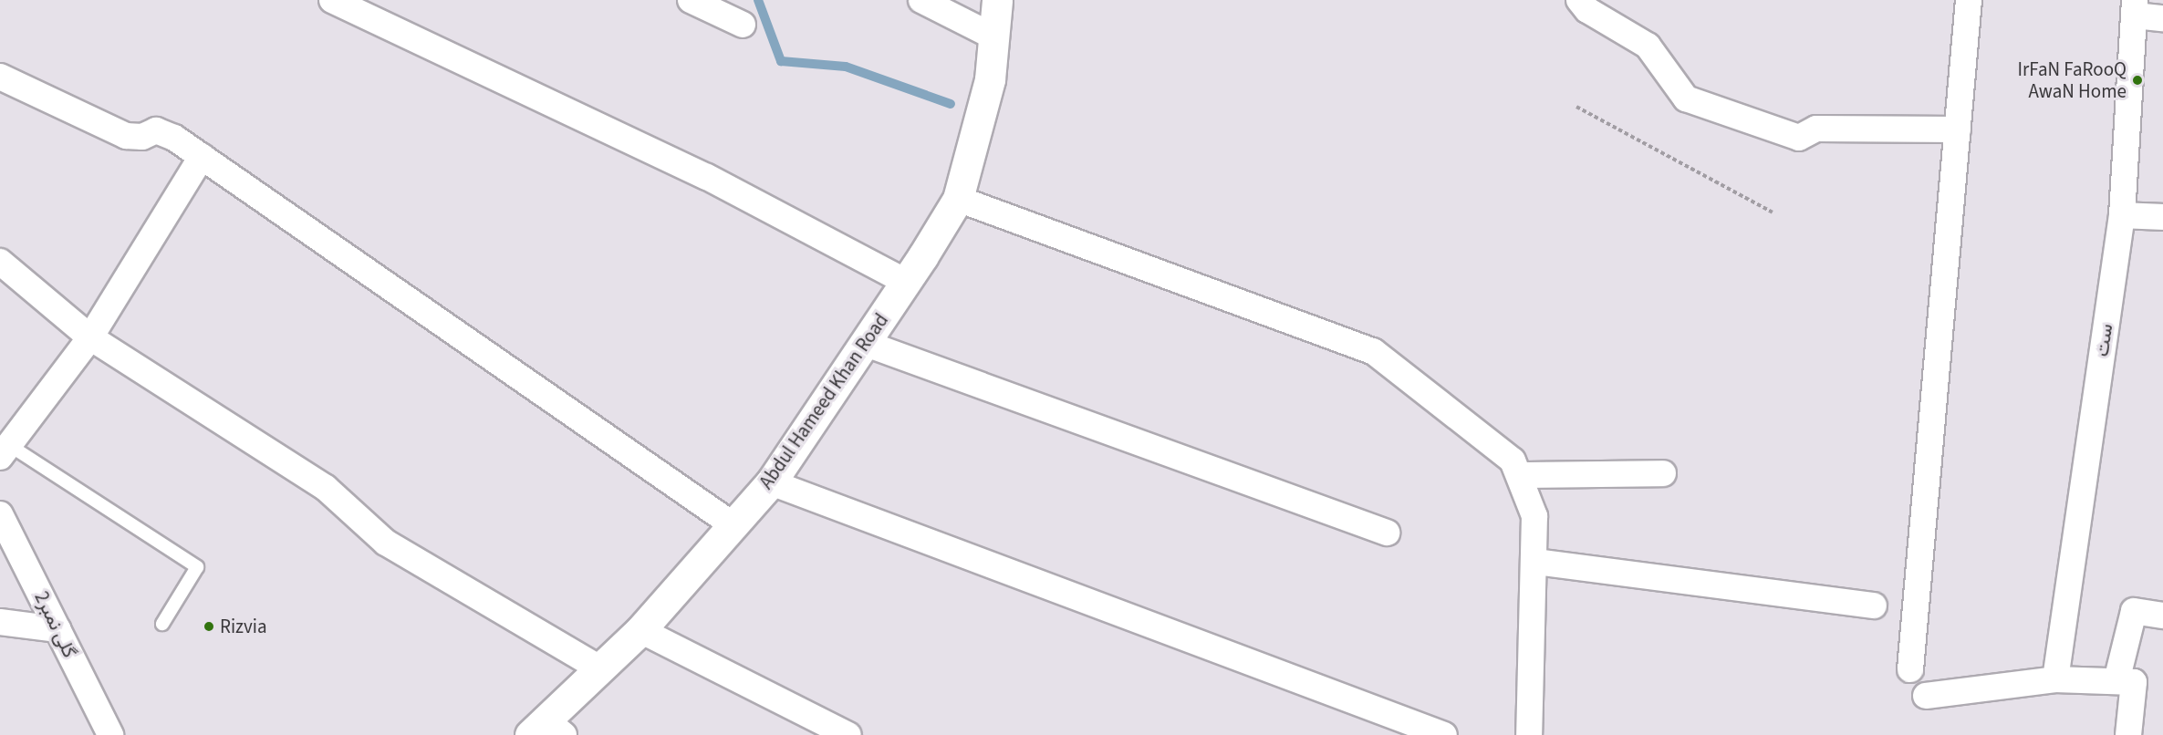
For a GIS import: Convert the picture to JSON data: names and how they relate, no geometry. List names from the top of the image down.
{
  "streets": {
    "main road": ["Abdul Hameed Khan Road"],
    "street": ["ست", "گلی نمبر2"]
  },
  "places": ["IrFaN FaRooQ AwaN Home", "Rizvia"]
}
